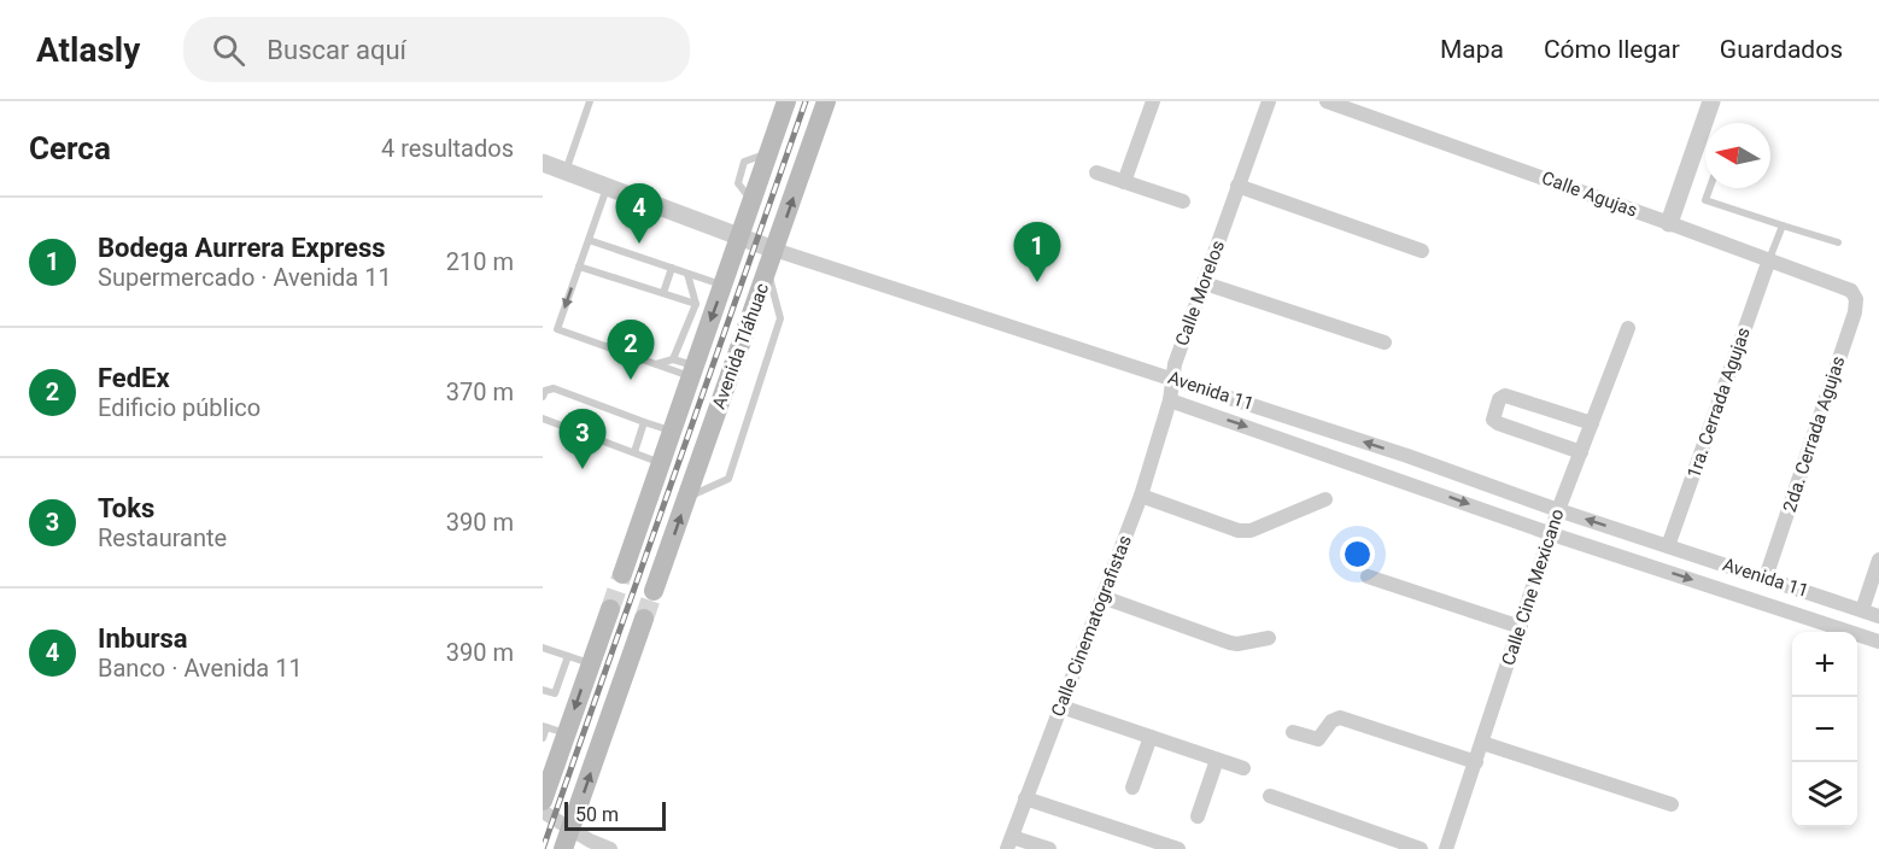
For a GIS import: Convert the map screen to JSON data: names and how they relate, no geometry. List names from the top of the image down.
{
  "streets": {
    "main road": ["Avenida Tláhuac"],
    "street": [
      "Calle Agujas",
      "Calle Morelos",
      "Avenida 11",
      "1ra. Cerrada Agujas",
      "2da. Cerrada Agujas",
      "Calle Cine Mexicano",
      "Calle Cinematografistas"
    ]
  },
  "crossings": [
    ["Calle Agujas", "1ra. Cerrada Agujas"],
    ["Calle Agujas", "2da. Cerrada Agujas"],
    ["Calle Morelos", "Avenida 11"],
    ["Calle Morelos", "Calle Cinematografistas"],
    ["Avenida Tláhuac", "Avenida 11"],
    ["Avenida 11", "1ra. Cerrada Agujas"],
    ["Avenida 11", "2da. Cerrada Agujas"],
    ["Avenida 11", "Calle Cine Mexicano"],
    ["Avenida 11", "Calle Cinematografistas"]
  ],
  "scale_bar": "50 m",
  "north": "left",
  "page": {
    "header": "Atlasly",
    "search": "Buscar aquí",
    "nav": ["Mapa", "Cómo llegar", "Guardados"],
    "heading": ["Cerca", "4 resultados"],
    "pins": [
      "4",
      "1",
      "2",
      "3"
    ],
    "list": [
      {
        "mark": "1",
        "name": "Bodega Aurrera Express",
        "note": "Supermercado · Avenida 11",
        "value": "210 m"
      },
      {
        "mark": "2",
        "name": "FedEx",
        "note": "Edificio público",
        "value": "370 m"
      },
      {
        "mark": "3",
        "name": "Toks",
        "note": "Restaurante",
        "value": "390 m"
      },
      {
        "mark": "4",
        "name": "Inbursa",
        "note": "Banco · Avenida 11",
        "value": "390 m"
      }
    ],
    "map_buttons": ["+", "−"],
    "scale": "50 m"
  }
}
